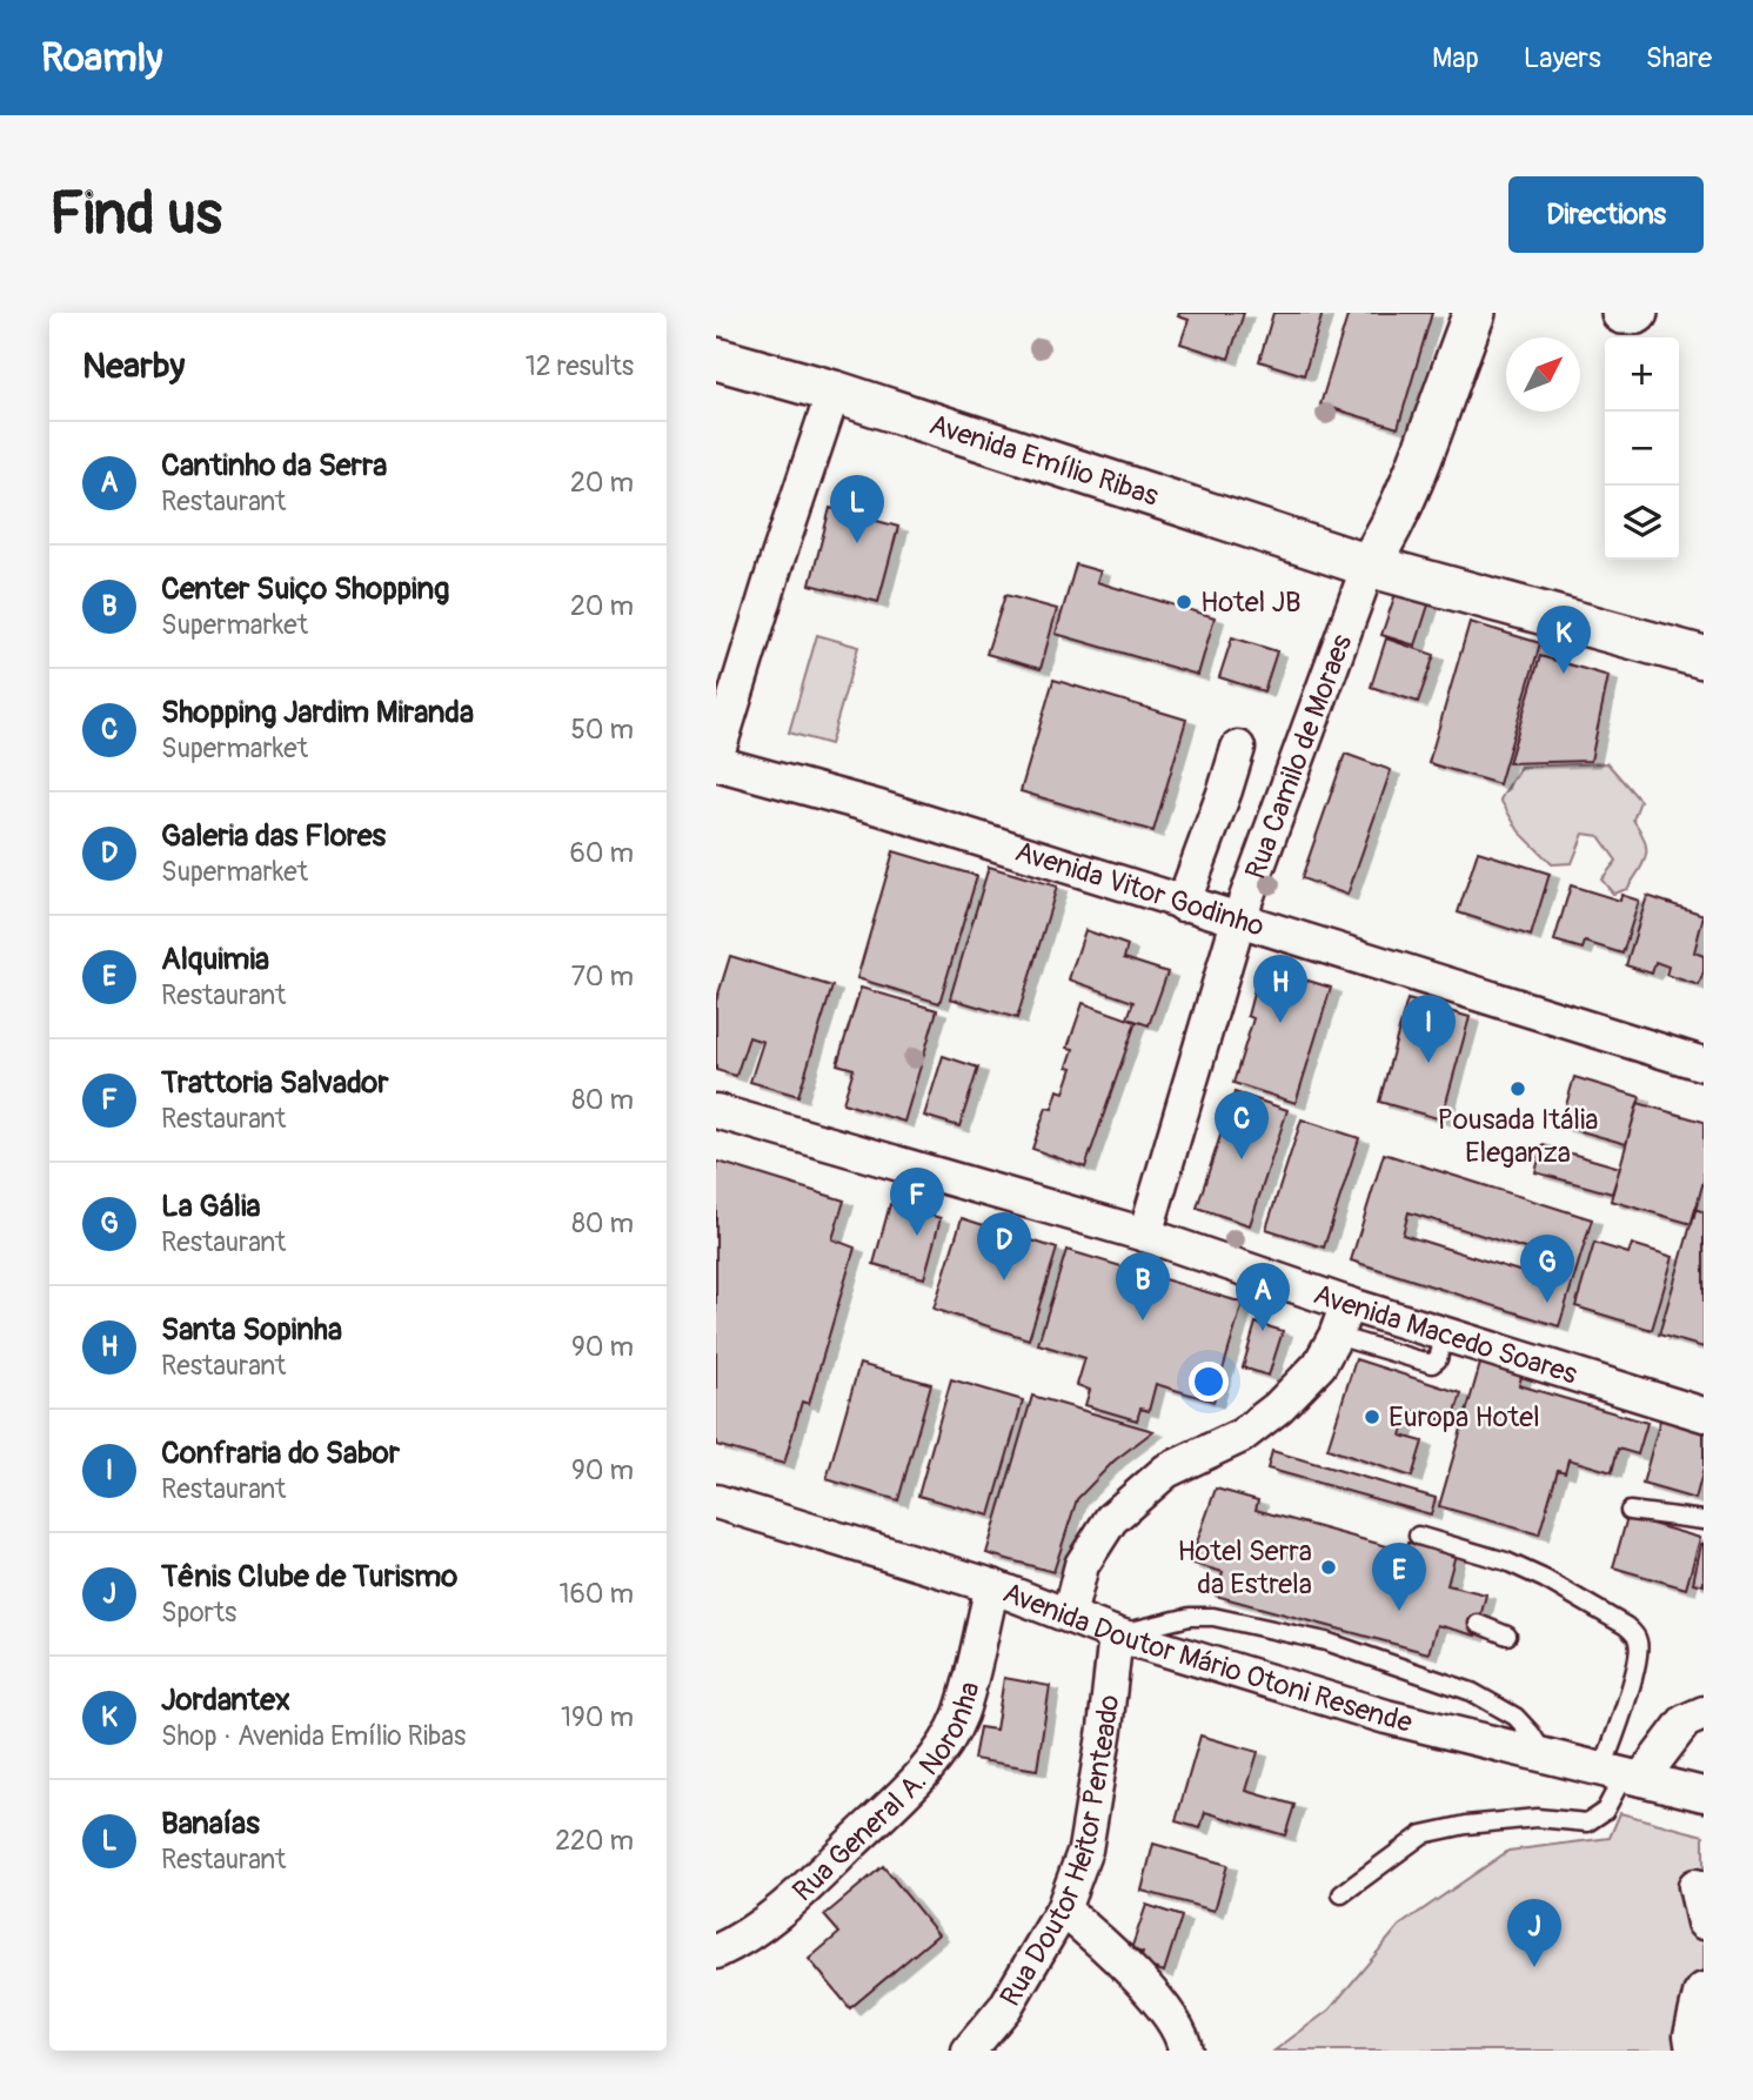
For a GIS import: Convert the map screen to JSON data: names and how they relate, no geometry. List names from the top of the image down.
{
  "streets": {
    "street": [
      "Avenida Emílio Ribas",
      "Rua Camilo de Moraes",
      "Avenida Vitor Godinho",
      "Avenida Macedo Soares",
      "Avenida Doutor Mário Otoni Resende",
      "Rua General A. Noronha",
      "Rua Doutor Heitor Penteado"
    ]
  },
  "crossings": [
    ["Avenida Emílio Ribas", "Rua Camilo de Moraes"],
    ["Rua Camilo de Moraes", "Avenida Vitor Godinho"],
    ["Rua Camilo de Moraes", "Avenida Macedo Soares"],
    ["Avenida Doutor Mário Otoni Resende", "Rua General A. Noronha"],
    ["Avenida Doutor Mário Otoni Resende", "Rua Doutor Heitor Penteado"]
  ],
  "places": [
    "Hotel JB",
    "Pousada Itália Eleganza",
    "Europa Hotel",
    "Hotel Serra da Estrela"
  ],
  "north": "top right",
  "page": {
    "header": "Roamly",
    "nav": ["Map", "Layers", "Share"],
    "buttons": "Directions",
    "title": "Find us",
    "heading": ["Nearby", "12 results"],
    "map_buttons": ["+", "−"],
    "list": [
      {
        "mark": "A",
        "name": "Cantinho da Serra",
        "note": "Restaurant",
        "value": "20 m"
      },
      {
        "mark": "B",
        "name": "Center Suiço Shopping",
        "note": "Supermarket",
        "value": "20 m"
      },
      {
        "mark": "C",
        "name": "Shopping Jardim Miranda",
        "note": "Supermarket",
        "value": "50 m"
      },
      {
        "mark": "D",
        "name": "Galeria das Flores",
        "note": "Supermarket",
        "value": "60 m"
      },
      {
        "mark": "E",
        "name": "Alquimia",
        "note": "Restaurant",
        "value": "70 m"
      },
      {
        "mark": "F",
        "name": "Trattoria Salvador",
        "note": "Restaurant",
        "value": "80 m"
      },
      {
        "mark": "G",
        "name": "La Gália",
        "note": "Restaurant",
        "value": "80 m"
      },
      {
        "mark": "H",
        "name": "Santa Sopinha",
        "note": "Restaurant",
        "value": "90 m"
      },
      {
        "mark": "I",
        "name": "Confraria do Sabor",
        "note": "Restaurant",
        "value": "90 m"
      },
      {
        "mark": "J",
        "name": "Tênis Clube de Turismo",
        "note": "Sports",
        "value": "160 m"
      },
      {
        "mark": "K",
        "name": "Jordantex",
        "note": "Shop · Avenida Emílio Ribas",
        "value": "190 m"
      },
      {
        "mark": "L",
        "name": "Banaías",
        "note": "Restaurant",
        "value": "220 m"
      }
    ],
    "pins": [
      "L",
      "K",
      "H",
      "I",
      "C",
      "F",
      "D",
      "G",
      "B",
      "A",
      "E",
      "J"
    ]
  }
}
